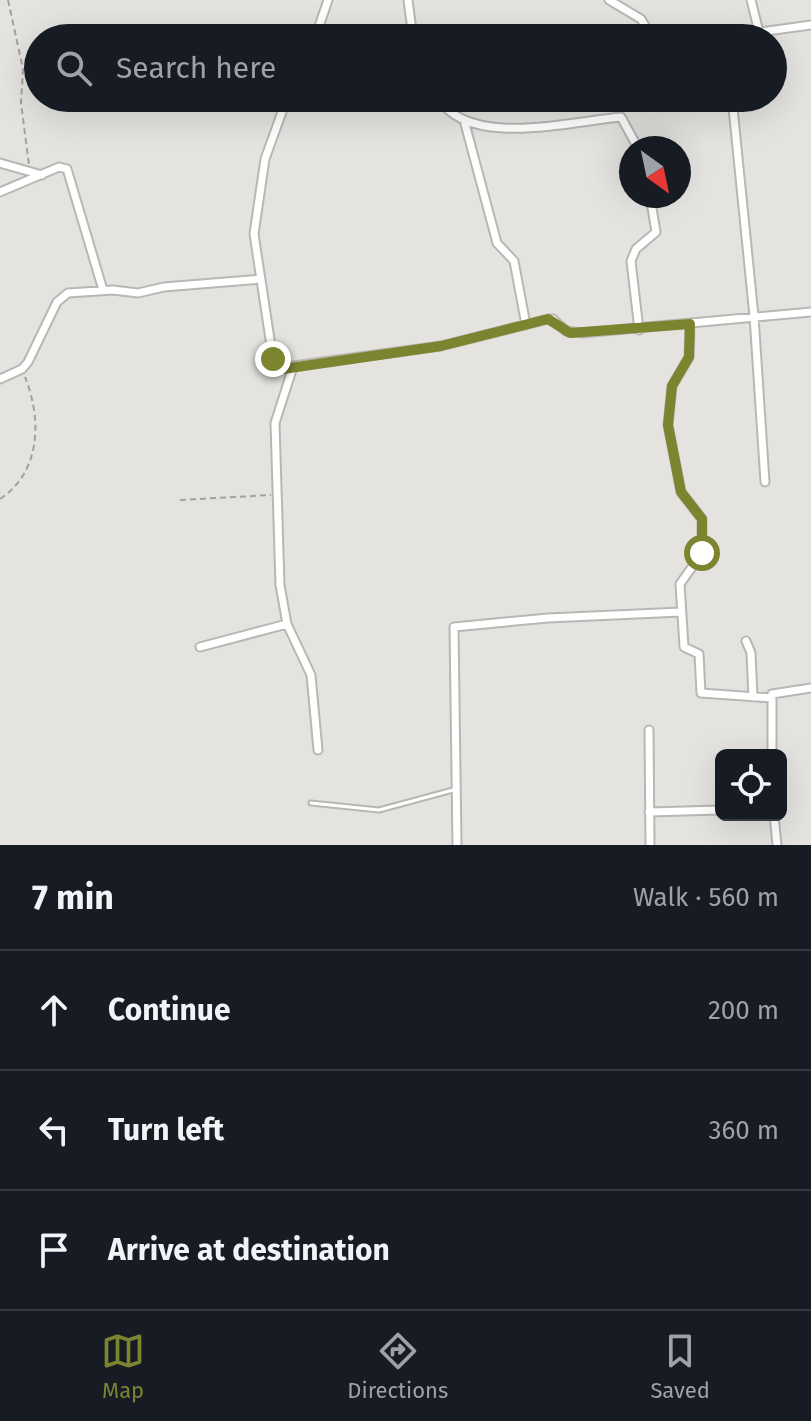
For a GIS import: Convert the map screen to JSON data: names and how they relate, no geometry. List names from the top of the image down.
{
  "north": "bottom right",
  "page": {
    "search": "Search here",
    "heading": ["7 min", "Walk · 560 m"],
    "list": [
      ["Continue", "200 m"],
      ["Turn left", "360 m"],
      "Arrive at destination"
    ],
    "nav": ["Map", "Directions", "Saved"]
  }
}
